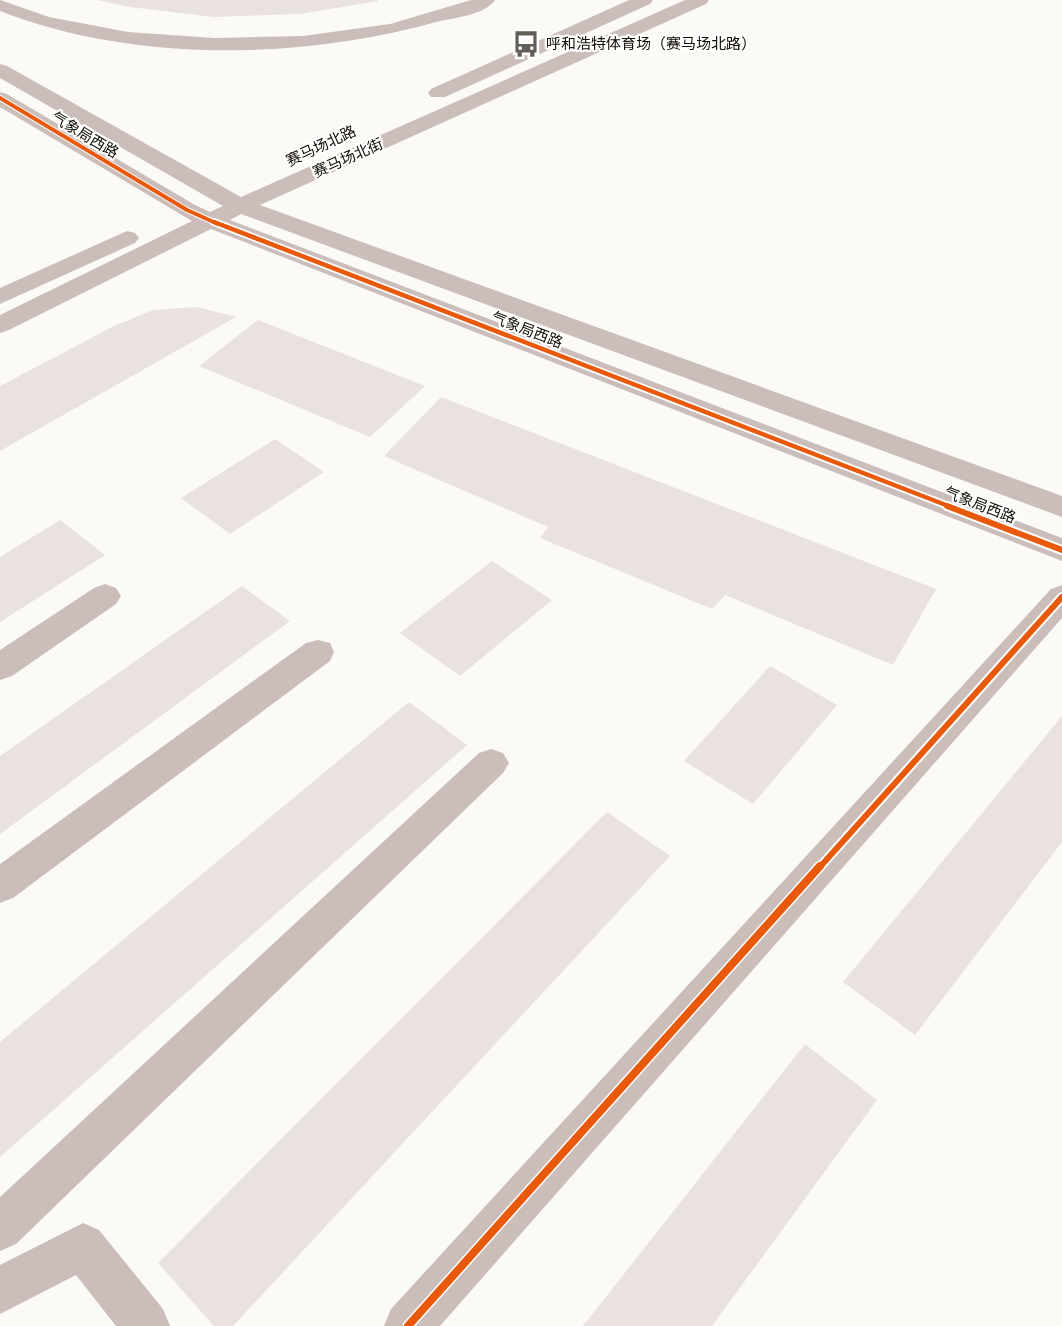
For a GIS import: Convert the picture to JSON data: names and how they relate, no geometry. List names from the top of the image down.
{
  "streets": {
    "street": ["气象局西路", "赛马场北街"]
  },
  "crossings": [
    ["气象局西路", "赛马场北街"]
  ],
  "places": {
    "bus stop": ["呼和浩特体育场（赛马场北路）"]
  }
}
